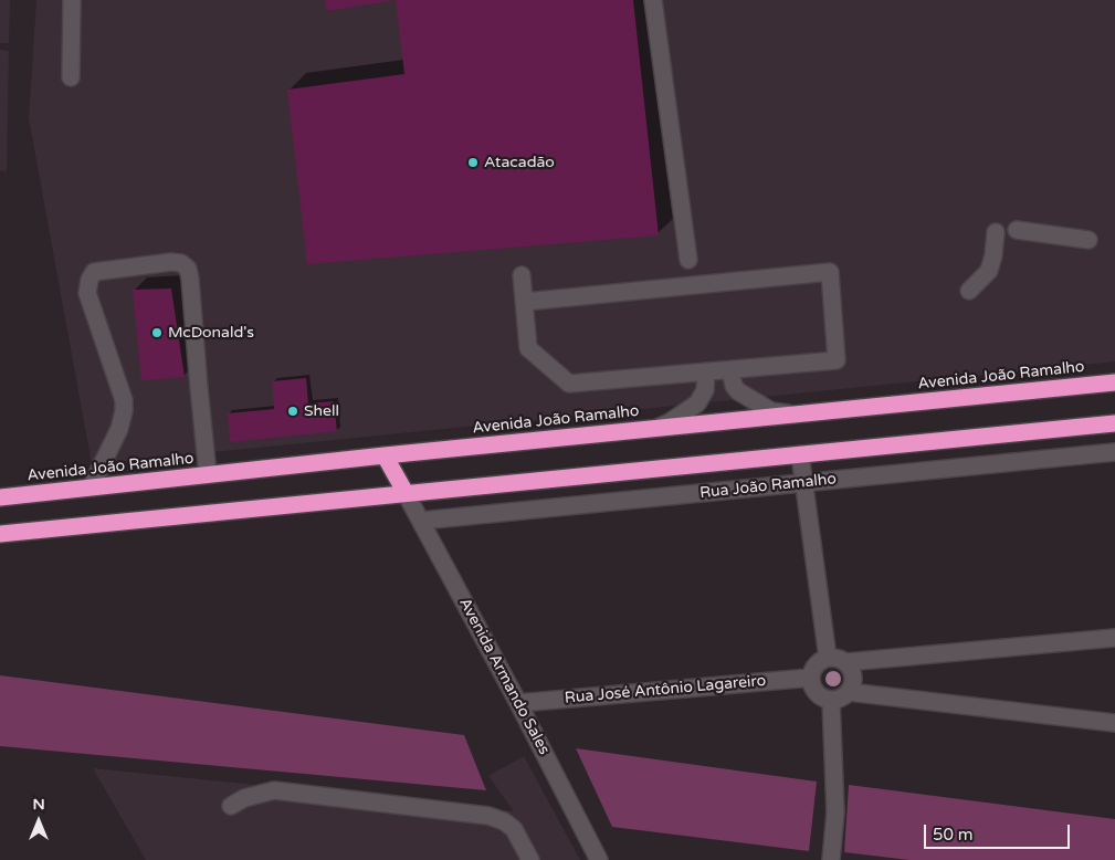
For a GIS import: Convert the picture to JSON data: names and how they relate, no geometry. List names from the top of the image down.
{
  "streets": {
    "highway": ["Avenida João Ramalho"],
    "street": ["Rua João Ramalho", "Avenida Armando Sales", "Rua José Antônio Lagareiro"]
  },
  "crossings": [
    ["Rua João Ramalho", "Avenida Armando Sales"],
    ["Avenida Armando Sales", "Rua José Antônio Lagareiro"]
  ],
  "places": ["Atacadão", "McDonald's", "Shell"],
  "scale_bar": "50 m",
  "north": "top"
}
